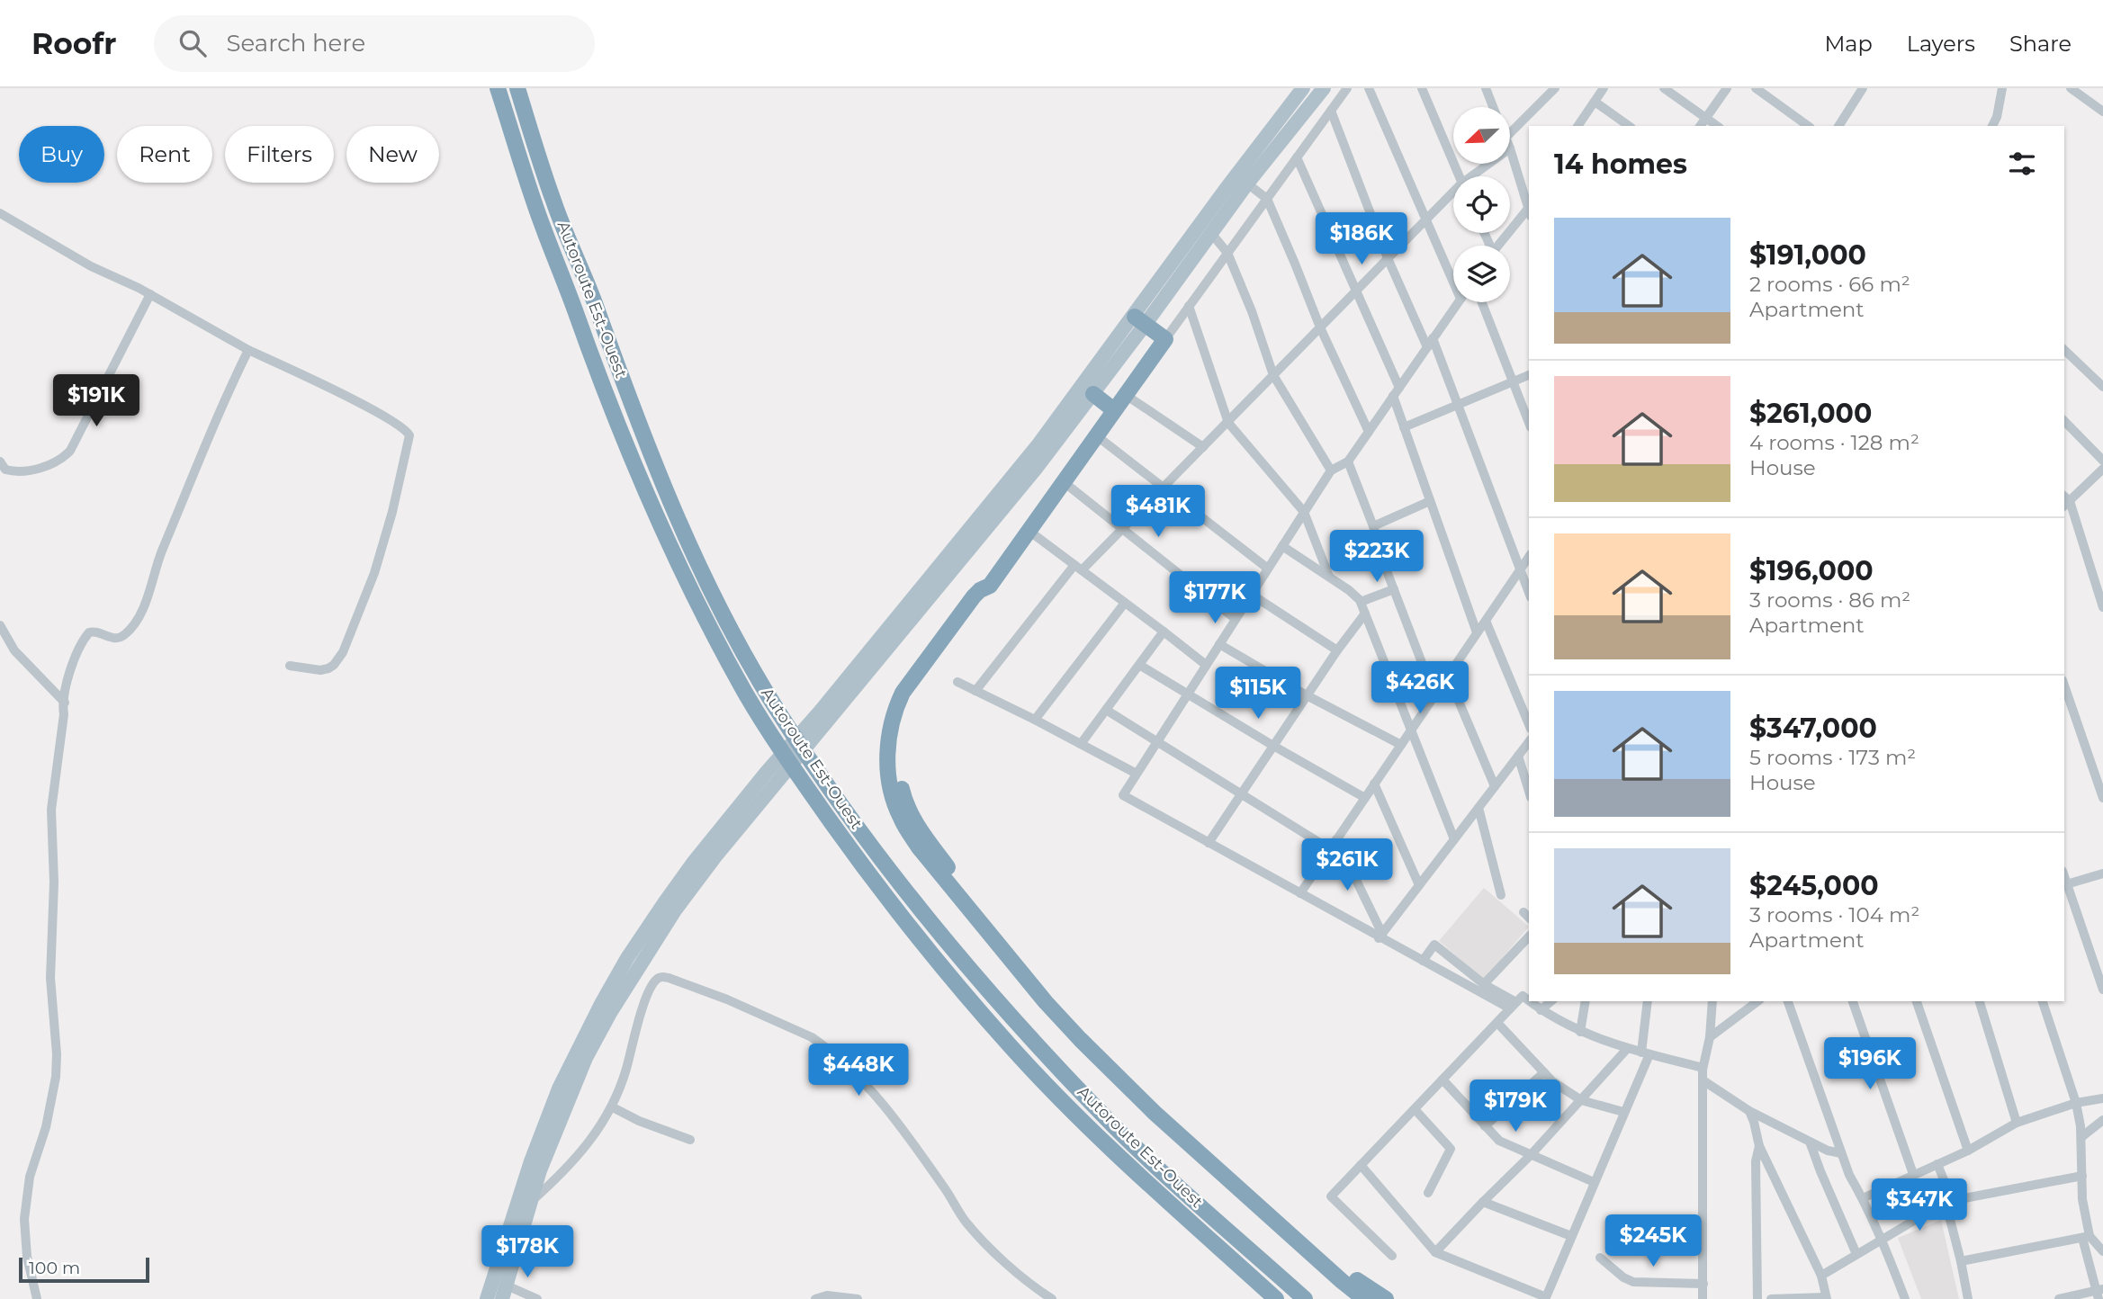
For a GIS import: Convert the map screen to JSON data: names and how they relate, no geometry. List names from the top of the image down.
{
  "streets": {
    "highway": ["Autoroute Est-Ouest"]
  },
  "scale_bar": "100 m",
  "north": "bottom left",
  "page": {
    "header": "Roofr",
    "search": "Search here",
    "nav": ["Map", "Layers", "Share"],
    "chip": [
      "Buy",
      "Rent",
      "Filters",
      "New"
    ],
    "heading": "14 homes",
    "list": [
      {
        "name": "$191,000",
        "note": "2 rooms · 66 m² · Apartment"
      },
      {
        "name": "$261,000",
        "note": "4 rooms · 128 m² · House"
      },
      {
        "name": "$196,000",
        "note": "3 rooms · 86 m² · Apartment"
      },
      {
        "name": "$347,000",
        "note": "5 rooms · 173 m² · House"
      },
      {
        "name": "$245,000",
        "note": "3 rooms · 104 m² · Apartment"
      }
    ],
    "price": [
      "$186K",
      "$191K",
      "$481K",
      "$223K",
      "$177K",
      "$426K",
      "$115K",
      "$261K",
      "$196K",
      "$448K",
      "$179K",
      "$347K",
      "$245K",
      "$178K"
    ],
    "scale": "100 m"
  }
}
